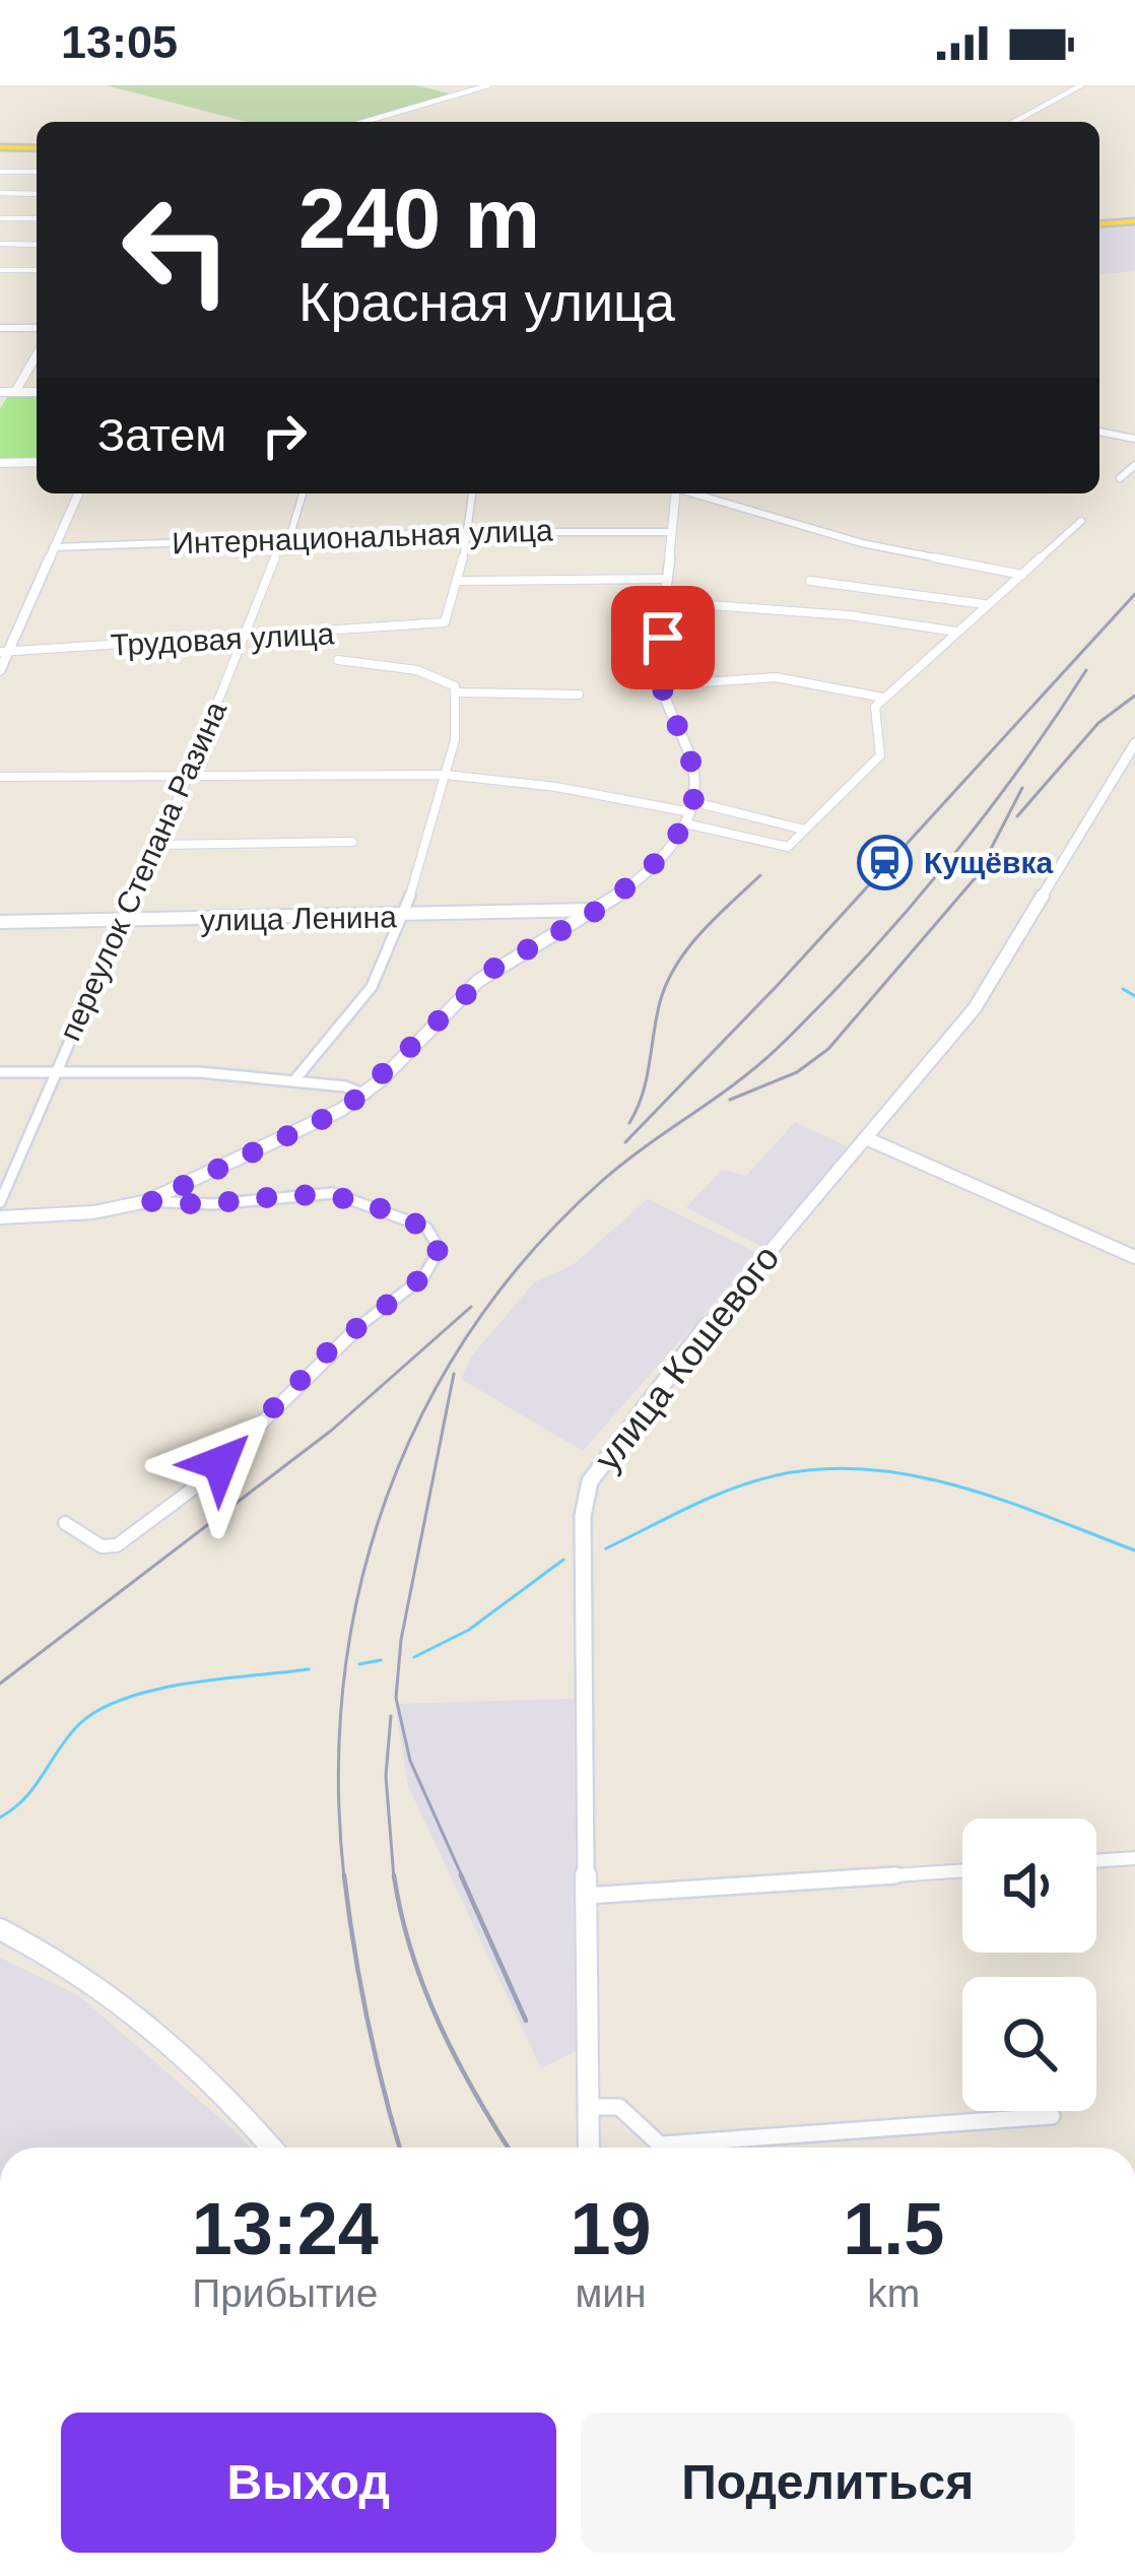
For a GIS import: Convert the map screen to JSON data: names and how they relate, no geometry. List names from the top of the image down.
{
  "streets": {
    "street": [
      "Интернациональная улица",
      "Трудовая улица",
      "переулок Степана Разина",
      "улица Ленина",
      "улица Кошевого"
    ]
  },
  "crossings": [
    ["Интернациональная улица", "переулок Степана Разина"],
    ["Трудовая улица", "переулок Степана Разина"],
    ["переулок Степана Разина", "улица Ленина"]
  ],
  "places": {
    "station": ["Кущёвка"]
  },
  "page": {
    "status": "13:05",
    "turn": ["240 m", "Красная улица"],
    "then": "Затем",
    "eta": [
      "13:24",
      "Прибытие",
      "19",
      "мин",
      "1.5",
      "km"
    ],
    "buttons": ["Выход", "Поделиться"]
  }
}
